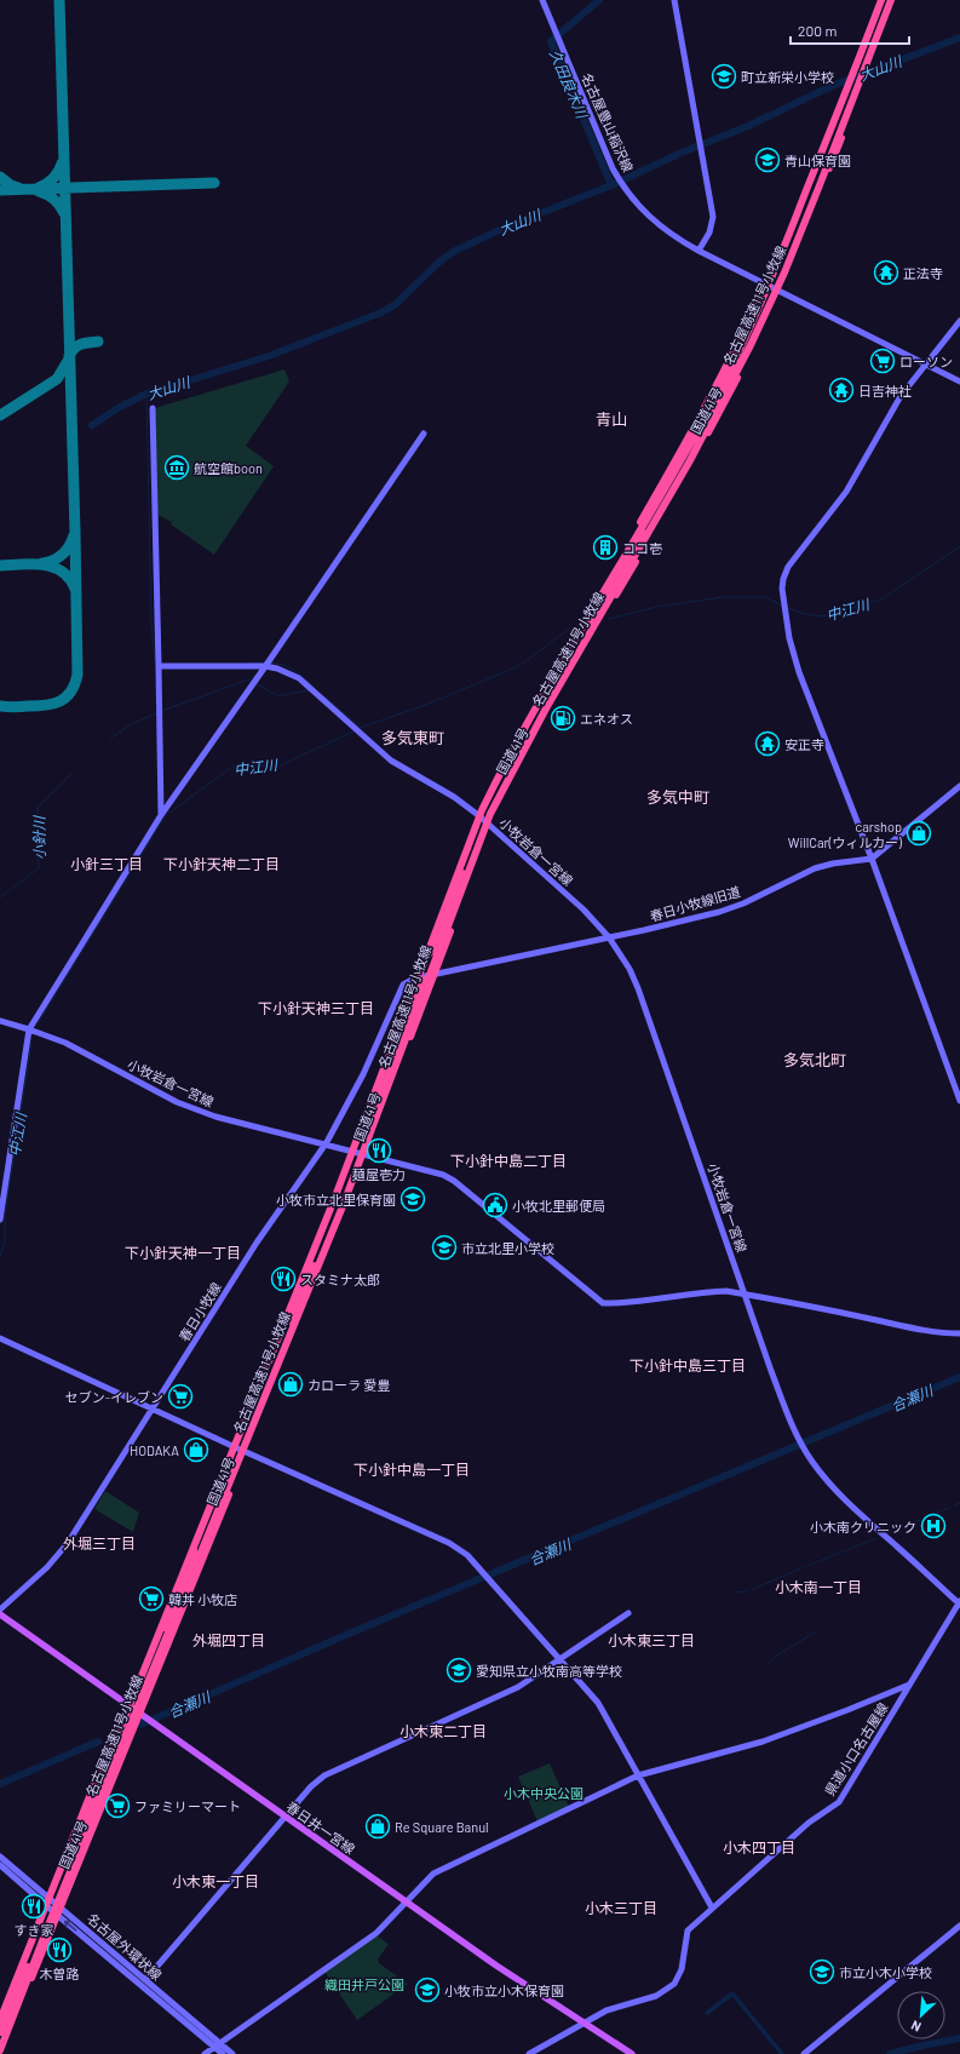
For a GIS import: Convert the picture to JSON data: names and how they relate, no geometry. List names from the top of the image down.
{
  "streets": {
    "highway": ["名古屋高速11号小牧線", "国道41号"],
    "main road": ["春日井一宮線"],
    "street": [
      "名古屋豊山稲沢線",
      "小牧岩倉一宮線",
      "春日小牧線旧道",
      "春日小牧線",
      "県道小口名古屋線",
      "名古屋外環状線"
    ]
  },
  "crossings": [
    ["名古屋豊山稲沢線", "国道41号"],
    ["名古屋高速11号小牧線", "国道41号"],
    ["名古屋高速11号小牧線", "春日小牧線旧道"],
    ["国道41号", "小牧岩倉一宮線"],
    ["国道41号", "春日小牧線旧道"],
    ["国道41号", "春日小牧線"],
    ["国道41号", "春日井一宮線"],
    ["国道41号", "名古屋外環状線"],
    ["小牧岩倉一宮線", "春日小牧線旧道"],
    ["小牧岩倉一宮線", "春日小牧線"],
    ["小牧岩倉一宮線", "県道小口名古屋線"],
    ["県道小口名古屋線", "春日井一宮線"]
  ],
  "districts": [
    "青山",
    "多気東町",
    "多気中町",
    "小針三丁目",
    "下小針天神二丁目",
    "下小針天神三丁目",
    "多気北町",
    "下小針中島二丁目",
    "下小針天神一丁目",
    "下小針中島三丁目",
    "下小針中島一丁目",
    "外堀三丁目",
    "小木南一丁目",
    "外堀四丁目",
    "小木東三丁目",
    "小木東二丁目",
    "小木四丁目",
    "小木東一丁目",
    "小木三丁目"
  ],
  "water": [
    "大山川",
    "久田良木川",
    "中江川",
    "小針川",
    "合瀬川"
  ],
  "parks": ["小木中央公園", "織田井戸公園"],
  "places": {
    "school or university": [
      "町立新栄小学校",
      "青山保育園",
      "小牧市立北里保育園",
      "市立北里小学校",
      "愛知県立小牧南高等学校",
      "市立小木小学校",
      "小牧市立小木保育園"
    ],
    "temple": ["正法寺", "日吉神社", "安正寺"],
    "supermarket": [
      "ローソン",
      "セブン-イレブン",
      "韓丼 小牧店",
      "ファミリーマート"
    ],
    "museum": ["航空館boon"],
    "building": ["ココ壱"],
    "fuel station": ["エネオス"],
    "shop": [
      "carshop WillCar(ウィルカー)",
      "カローラ 愛豊",
      "HODAKA",
      "Re Square Banul"
    ],
    "restaurant": [
      "麺屋壱力",
      "スタミナ太郎",
      "すき家",
      "木曽路"
    ],
    "public building": ["小牧北里郵便局"],
    "hospital": ["小木南クリニック"]
  },
  "scale_bar": "200 m",
  "north": "bottom left"
}
